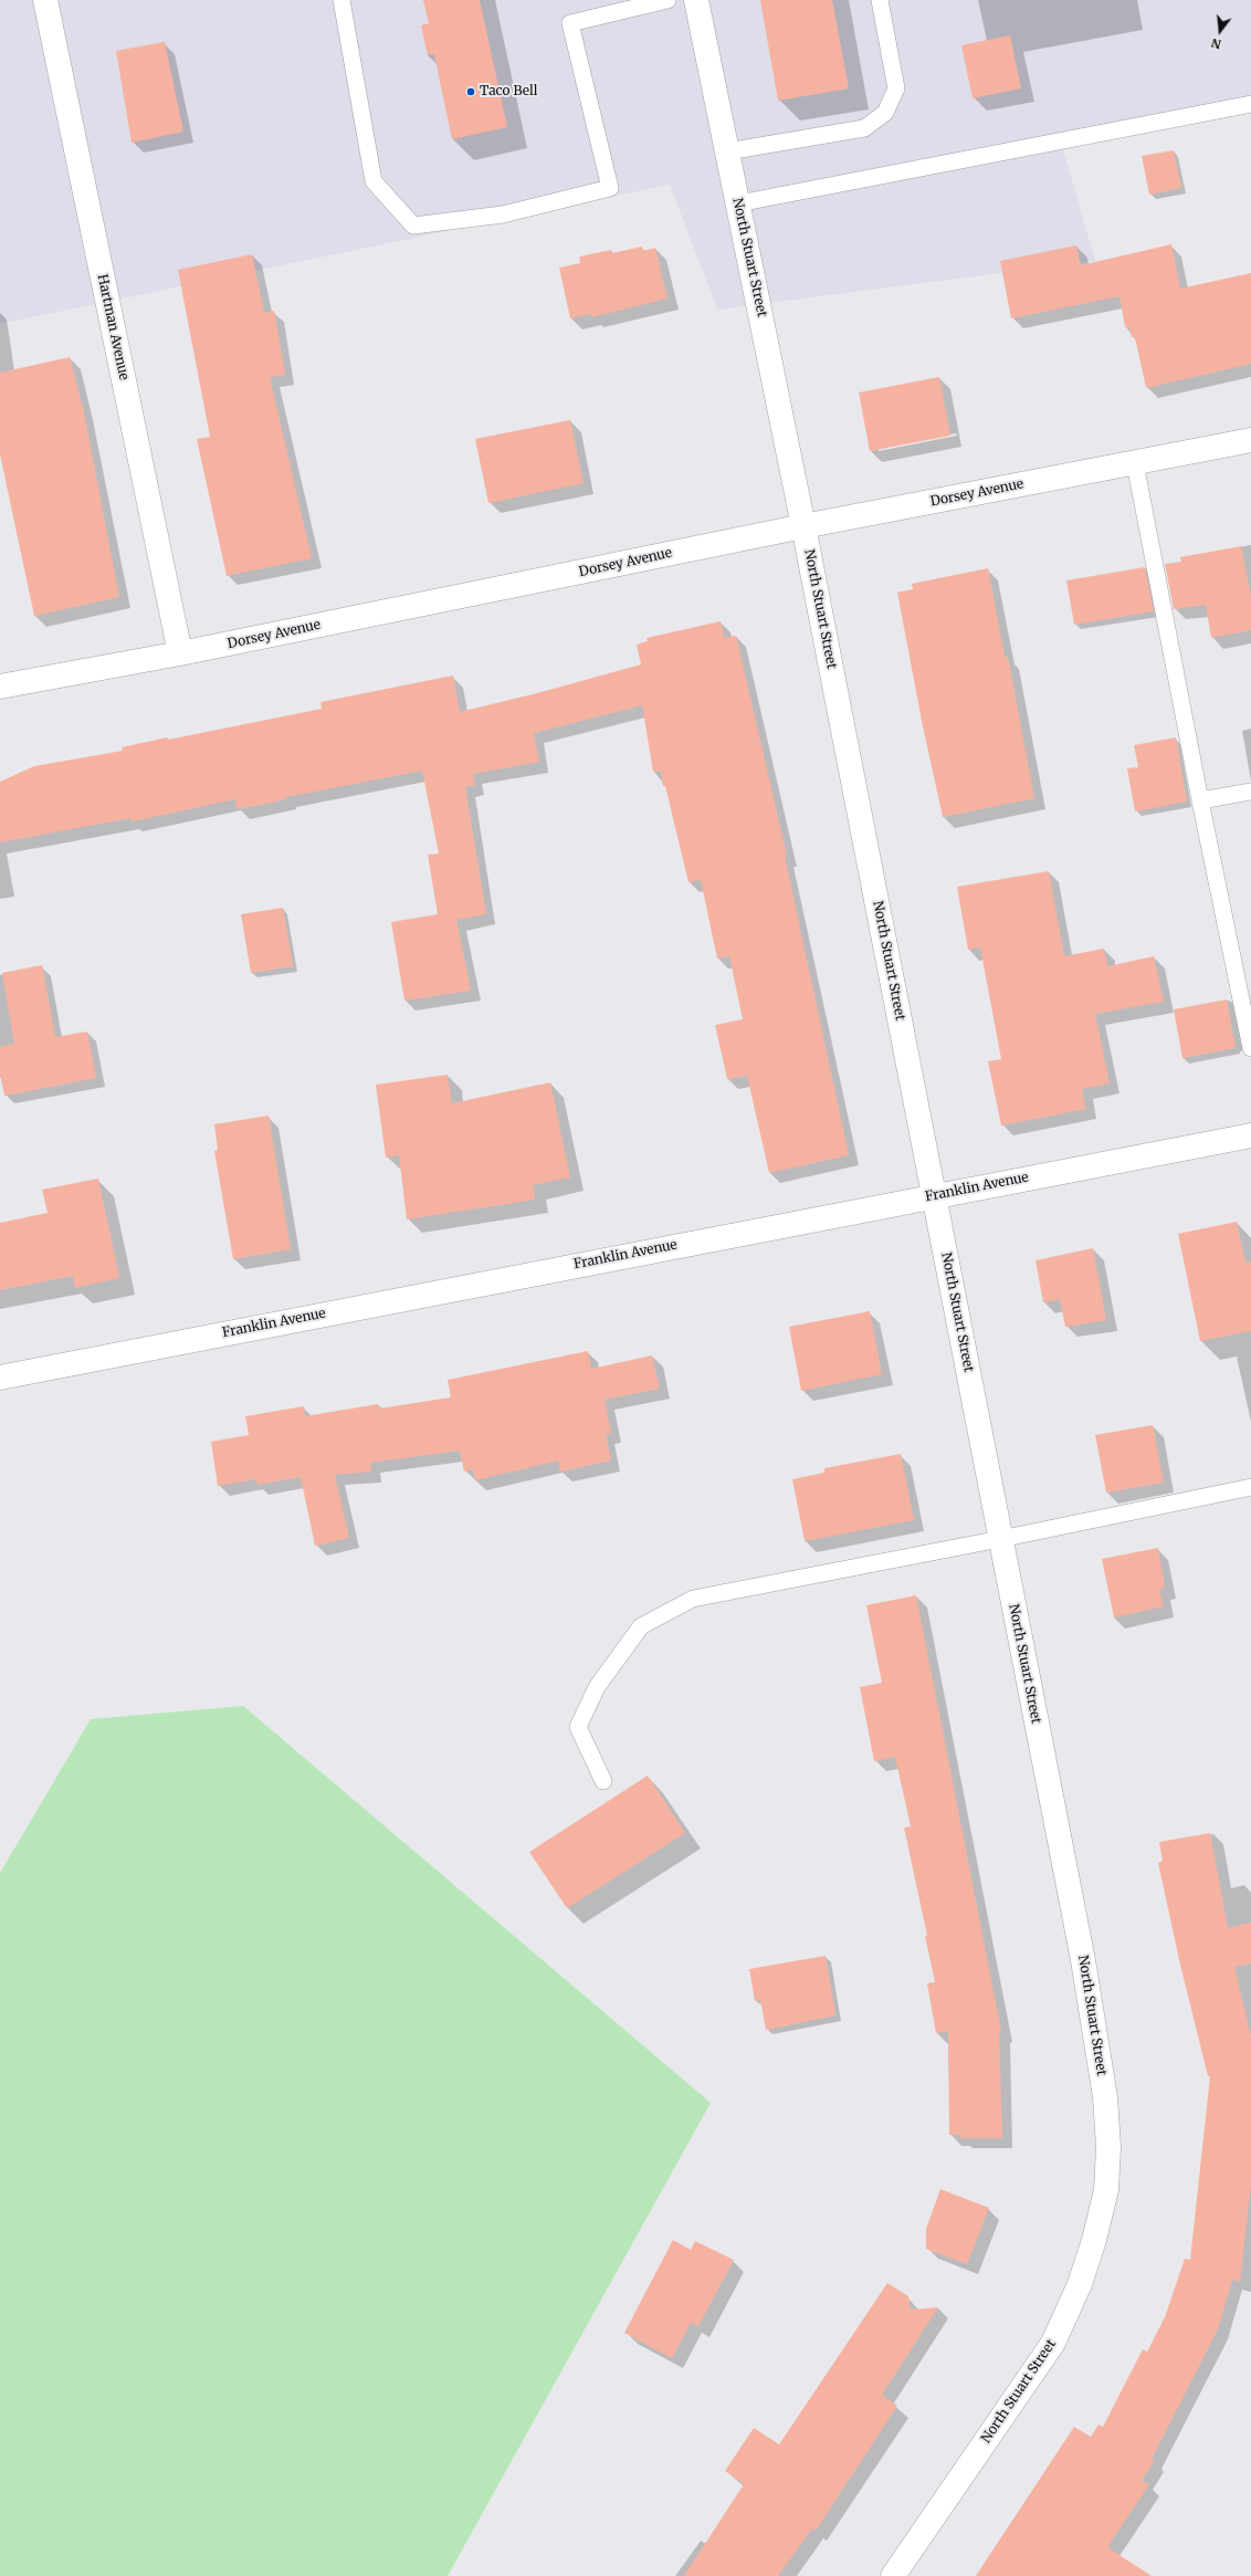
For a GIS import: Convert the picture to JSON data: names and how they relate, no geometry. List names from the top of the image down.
{
  "streets": {
    "street": [
      "North Stuart Street",
      "Hartman Avenue",
      "Dorsey Avenue",
      "Franklin Avenue"
    ]
  },
  "crossings": [
    ["North Stuart Street", "Dorsey Avenue"],
    ["North Stuart Street", "Franklin Avenue"],
    ["Hartman Avenue", "Dorsey Avenue"]
  ],
  "places": ["Taco Bell"],
  "north": "bottom"
}
